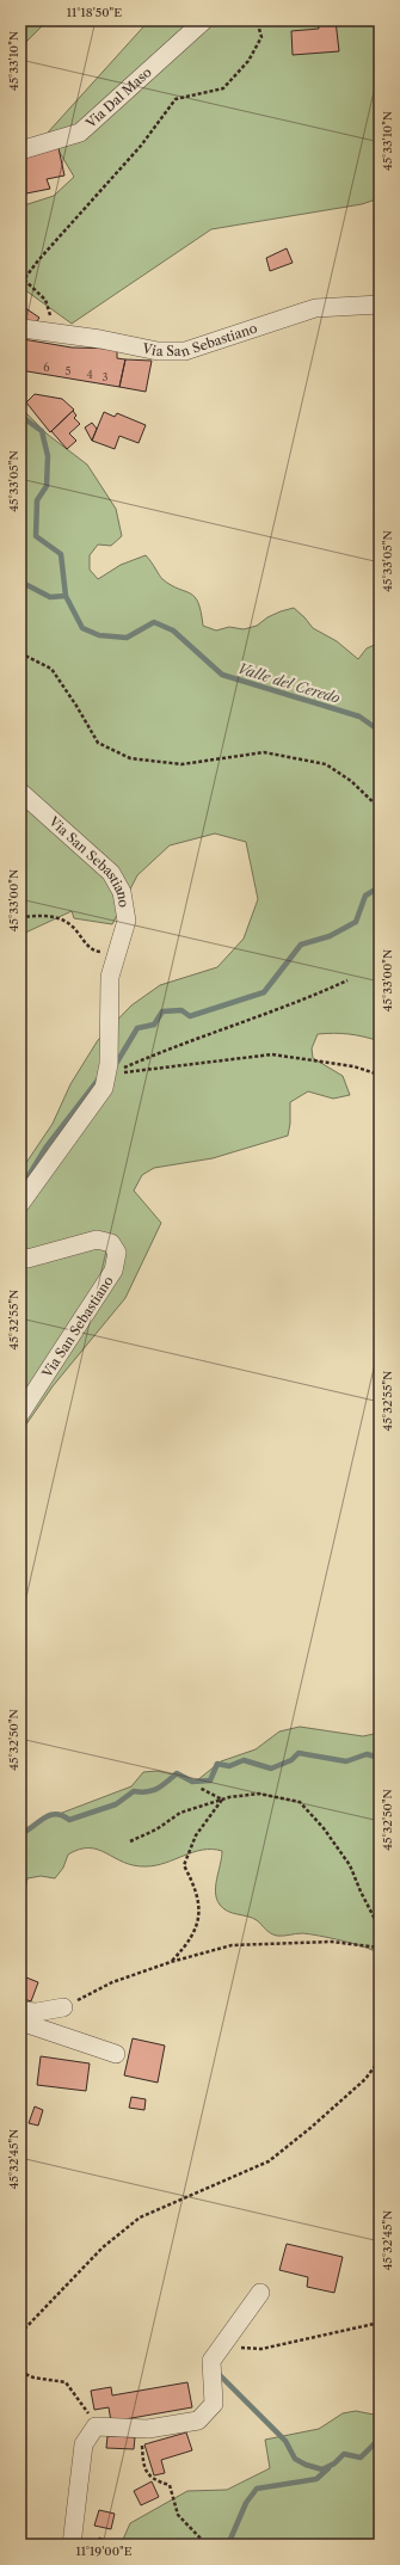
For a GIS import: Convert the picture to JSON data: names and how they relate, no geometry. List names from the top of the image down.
{
  "streets": {
    "street": ["Via Dal Maso", "Via San Sebastiano"]
  },
  "water": ["Valle del Ceredo"],
  "house_numbers": [
    "6",
    "5",
    "4",
    "3"
  ],
  "coordinates": [
    "11°18'50\"E",
    "45°33'10\"N",
    "45°33'05\"N",
    "45°33'00\"N",
    "45°32'55\"N",
    "45°32'50\"N",
    "45°32'45\"N",
    "11°19'00\"E"
  ]
}
